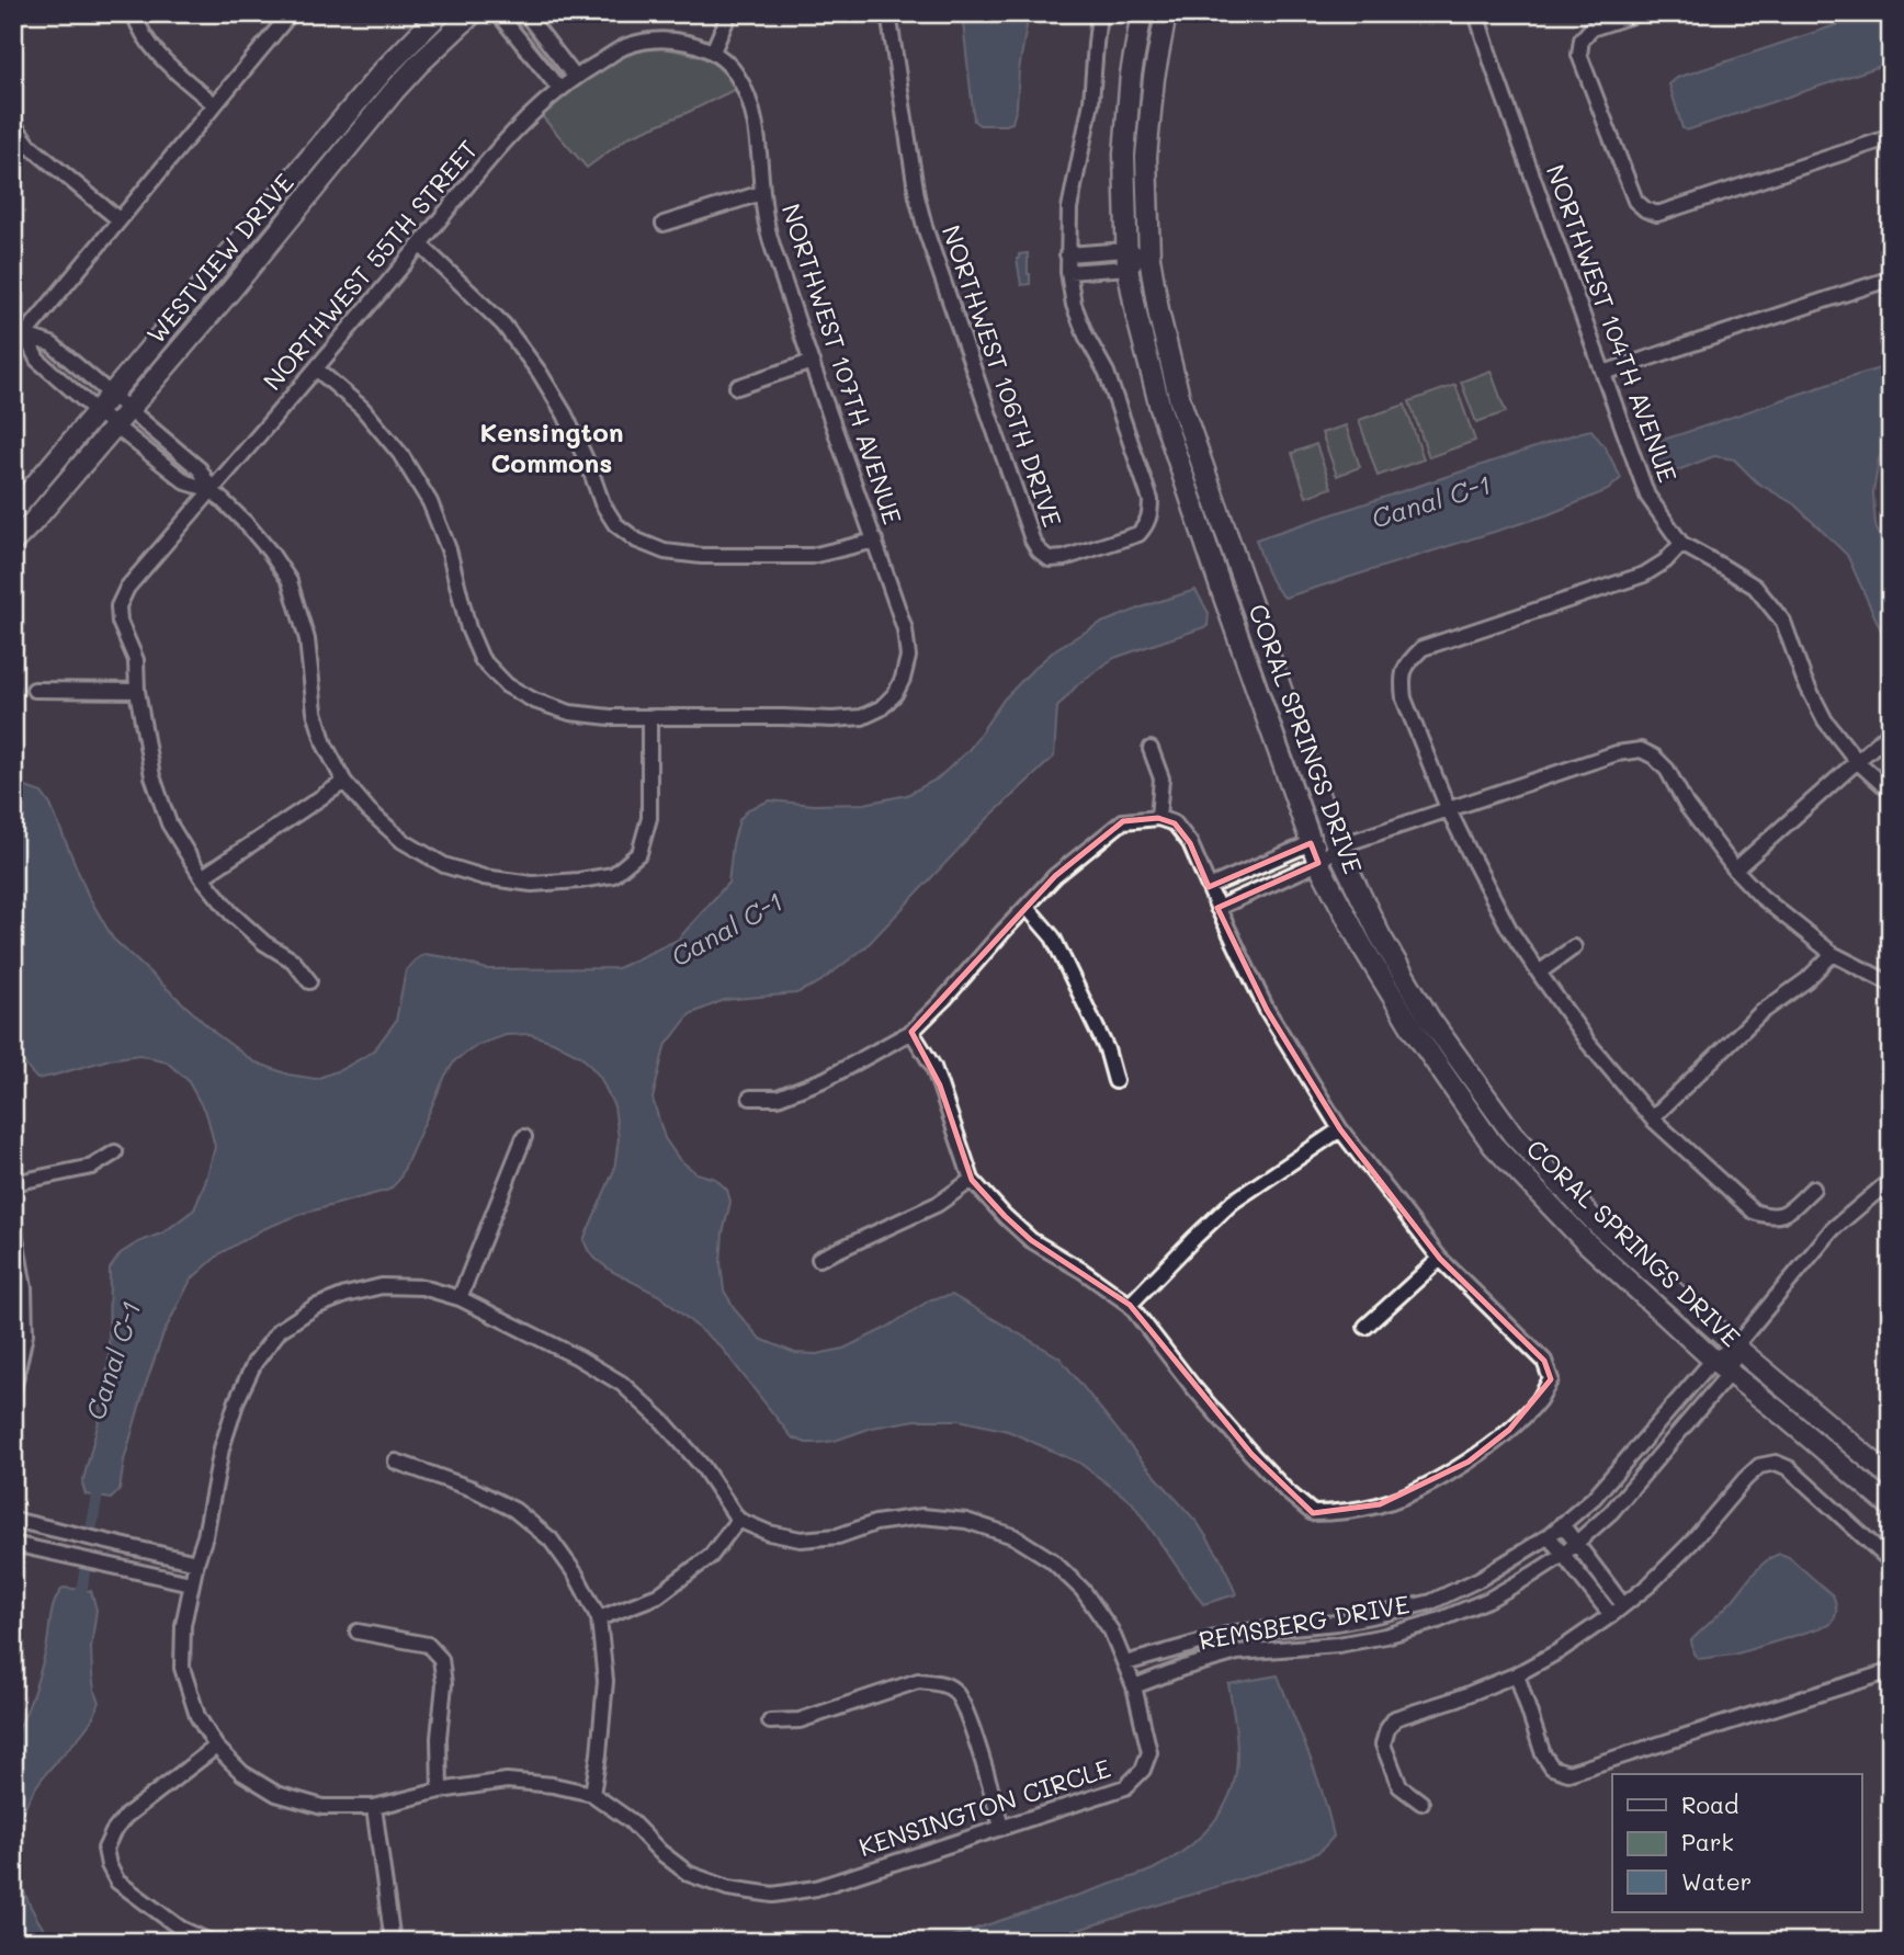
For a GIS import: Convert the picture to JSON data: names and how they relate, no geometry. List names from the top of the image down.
{
  "streets": {
    "main road": ["WESTVIEW DRIVE", "CORAL SPRINGS DRIVE"],
    "street": [
      "NORTHWEST 55TH STREET",
      "NORTHWEST 104TH AVENUE",
      "NORTHWEST 107TH AVENUE",
      "NORTHWEST 106TH DRIVE",
      "REMSBERG DRIVE",
      "KENSINGTON CIRCLE"
    ]
  },
  "crossings": [
    ["NORTHWEST 55TH STREET", "NORTHWEST 107TH AVENUE"],
    ["CORAL SPRINGS DRIVE", "REMSBERG DRIVE"],
    ["REMSBERG DRIVE", "KENSINGTON CIRCLE"]
  ],
  "districts": ["Kensington Commons"],
  "water": ["Canal C-1"],
  "legend": ["Road", "Park", "Water"]
}
